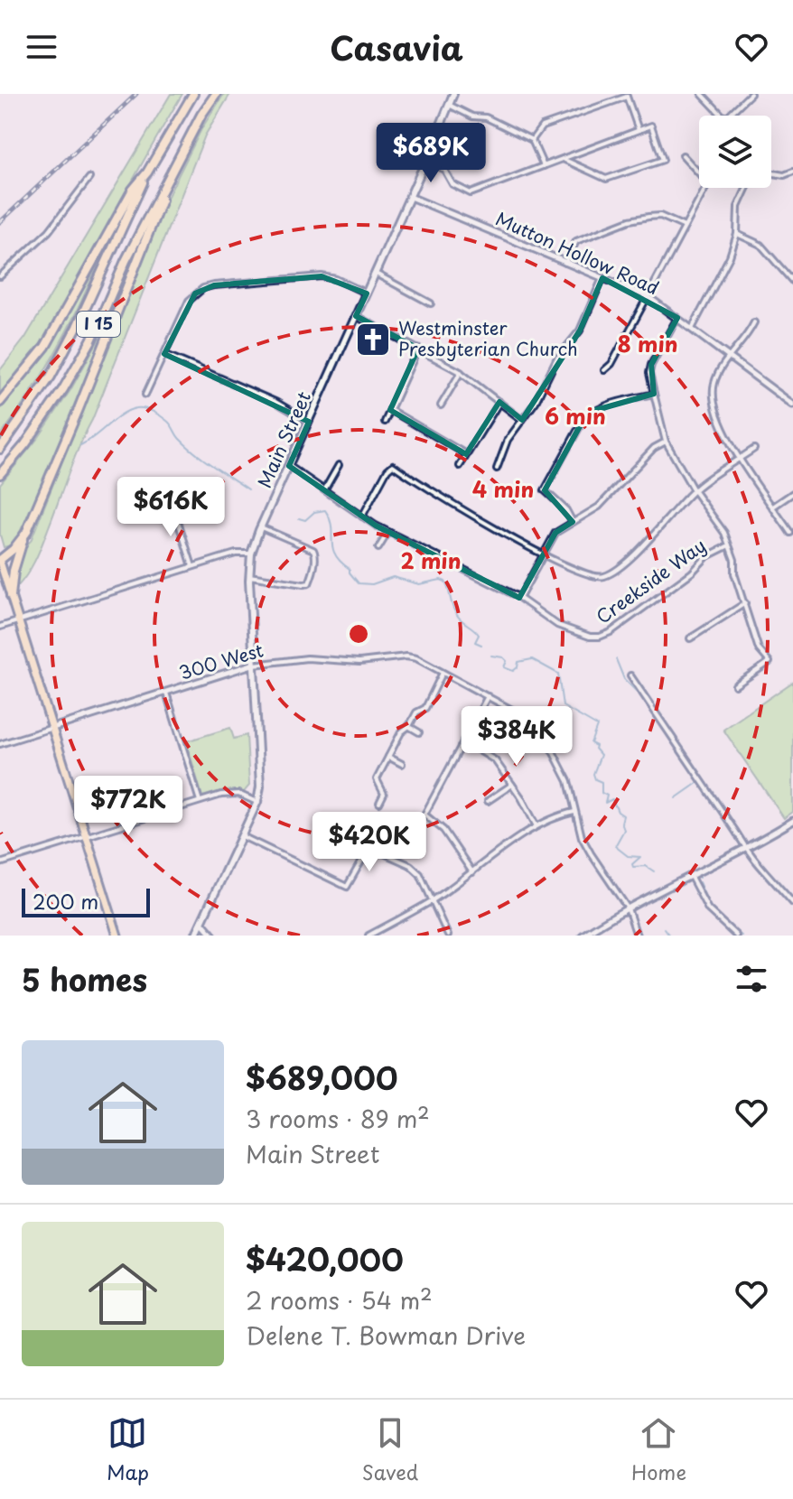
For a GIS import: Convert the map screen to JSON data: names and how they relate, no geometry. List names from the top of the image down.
{
  "streets": {
    "highway": ["I 15"],
    "main road": ["Main Street"],
    "street": ["Mutton Hollow Road", "Creekside Way", "300 West"]
  },
  "crossings": [
    ["Mutton Hollow Road", "Main Street"],
    ["Main Street", "Creekside Way"],
    ["Main Street", "300 West"]
  ],
  "places": {
    "church": ["Westminster Presbyterian Church"]
  },
  "scale_bar": "200 m",
  "page": {
    "header": "Casavia",
    "price": [
      "$689K",
      "$616K",
      "$384K",
      "$772K",
      "$420K"
    ],
    "scale": "200 m",
    "heading": "5 homes",
    "list": [
      {
        "name": "$689,000",
        "note": "3 rooms · 89 m² · Main Street"
      },
      {
        "name": "$420,000",
        "note": "2 rooms · 54 m² · Delene T. Bowman Drive"
      }
    ],
    "tabs": ["Map", "Saved", "Home"]
  },
  "rings": [
    "8 min",
    "6 min",
    "4 min",
    "2 min"
  ]
}
